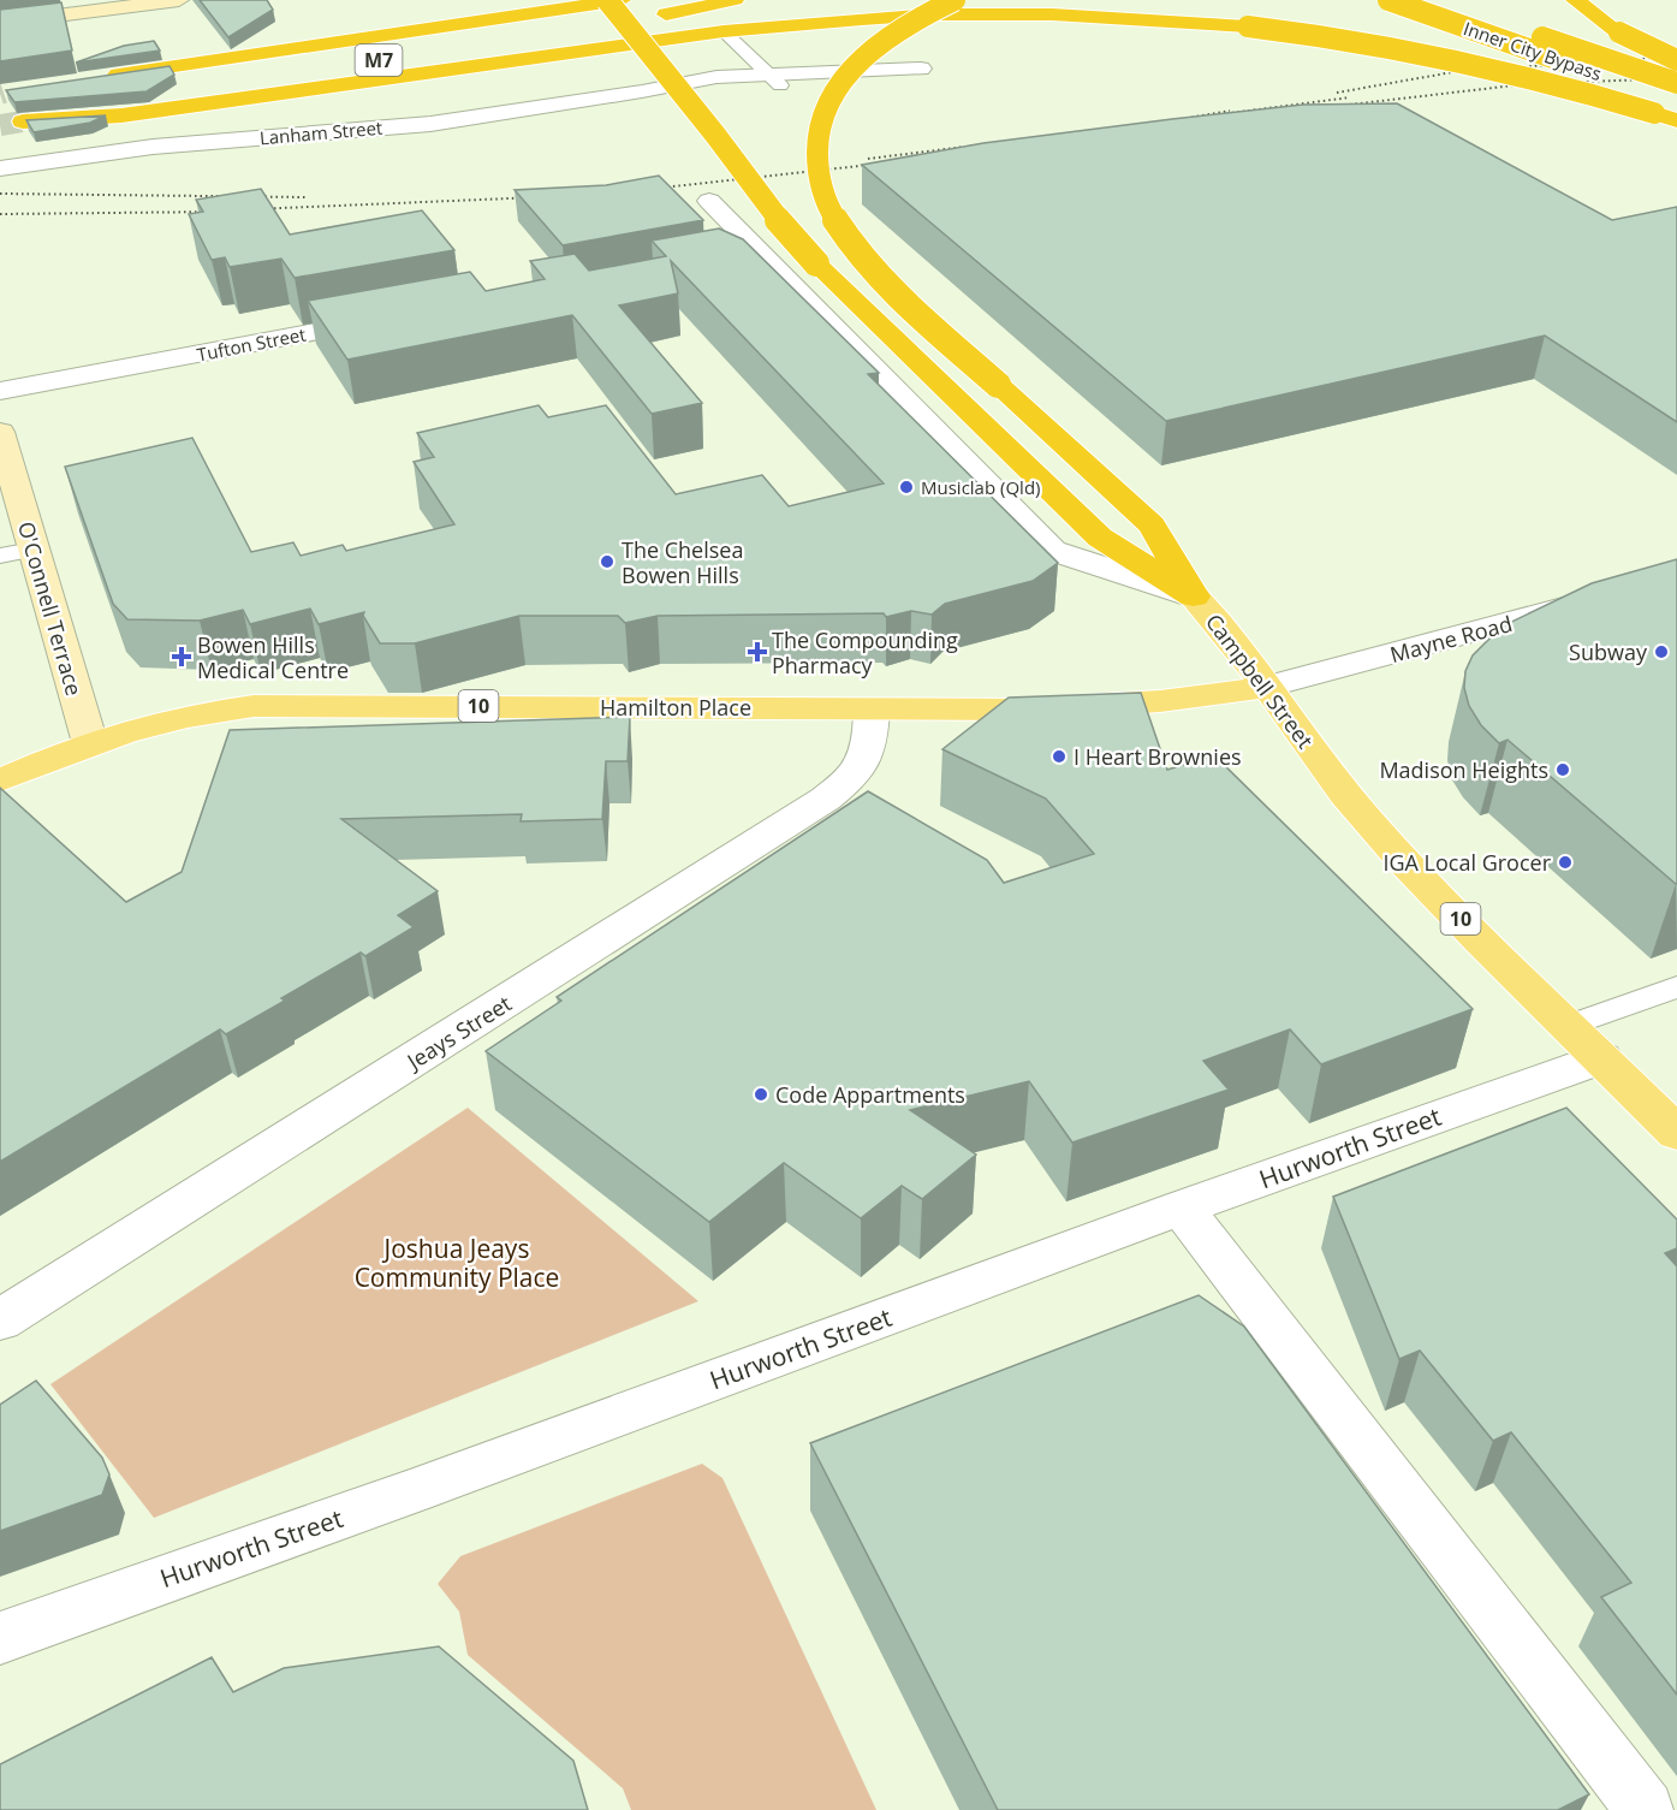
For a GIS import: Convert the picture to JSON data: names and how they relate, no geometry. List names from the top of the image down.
{
  "streets": {
    "highway": ["Inner City Bypass", "M7"],
    "main road": [
      "O'Connell Terrace",
      "Campbell Street",
      "10",
      "Hamilton Place"
    ],
    "street": [
      "Lanham Street",
      "Tufton Street",
      "Mayne Road",
      "Jeays Street",
      "Hurworth Street"
    ]
  },
  "crossings": [
    ["O'Connell Terrace", "10"],
    ["O'Connell Terrace", "Hamilton Place"],
    ["Mayne Road", "Campbell Street"],
    ["Mayne Road", "Hamilton Place"],
    ["Campbell Street", "Hamilton Place"],
    ["Campbell Street", "Hurworth Street"],
    ["10", "Hamilton Place"],
    ["Hamilton Place", "Jeays Street"]
  ],
  "parks": ["Joshua Jeays Community Place"],
  "places": {
    "other": [
      "Musiclab (Qld)",
      "The Chelsea Bowen Hills",
      "Subway",
      "I Heart Brownies",
      "Madison Heights",
      "IGA Local Grocer",
      "Code Appartments"
    ],
    "health": ["The Compounding Pharmacy", "Bowen Hills Medical Centre"]
  }
}
